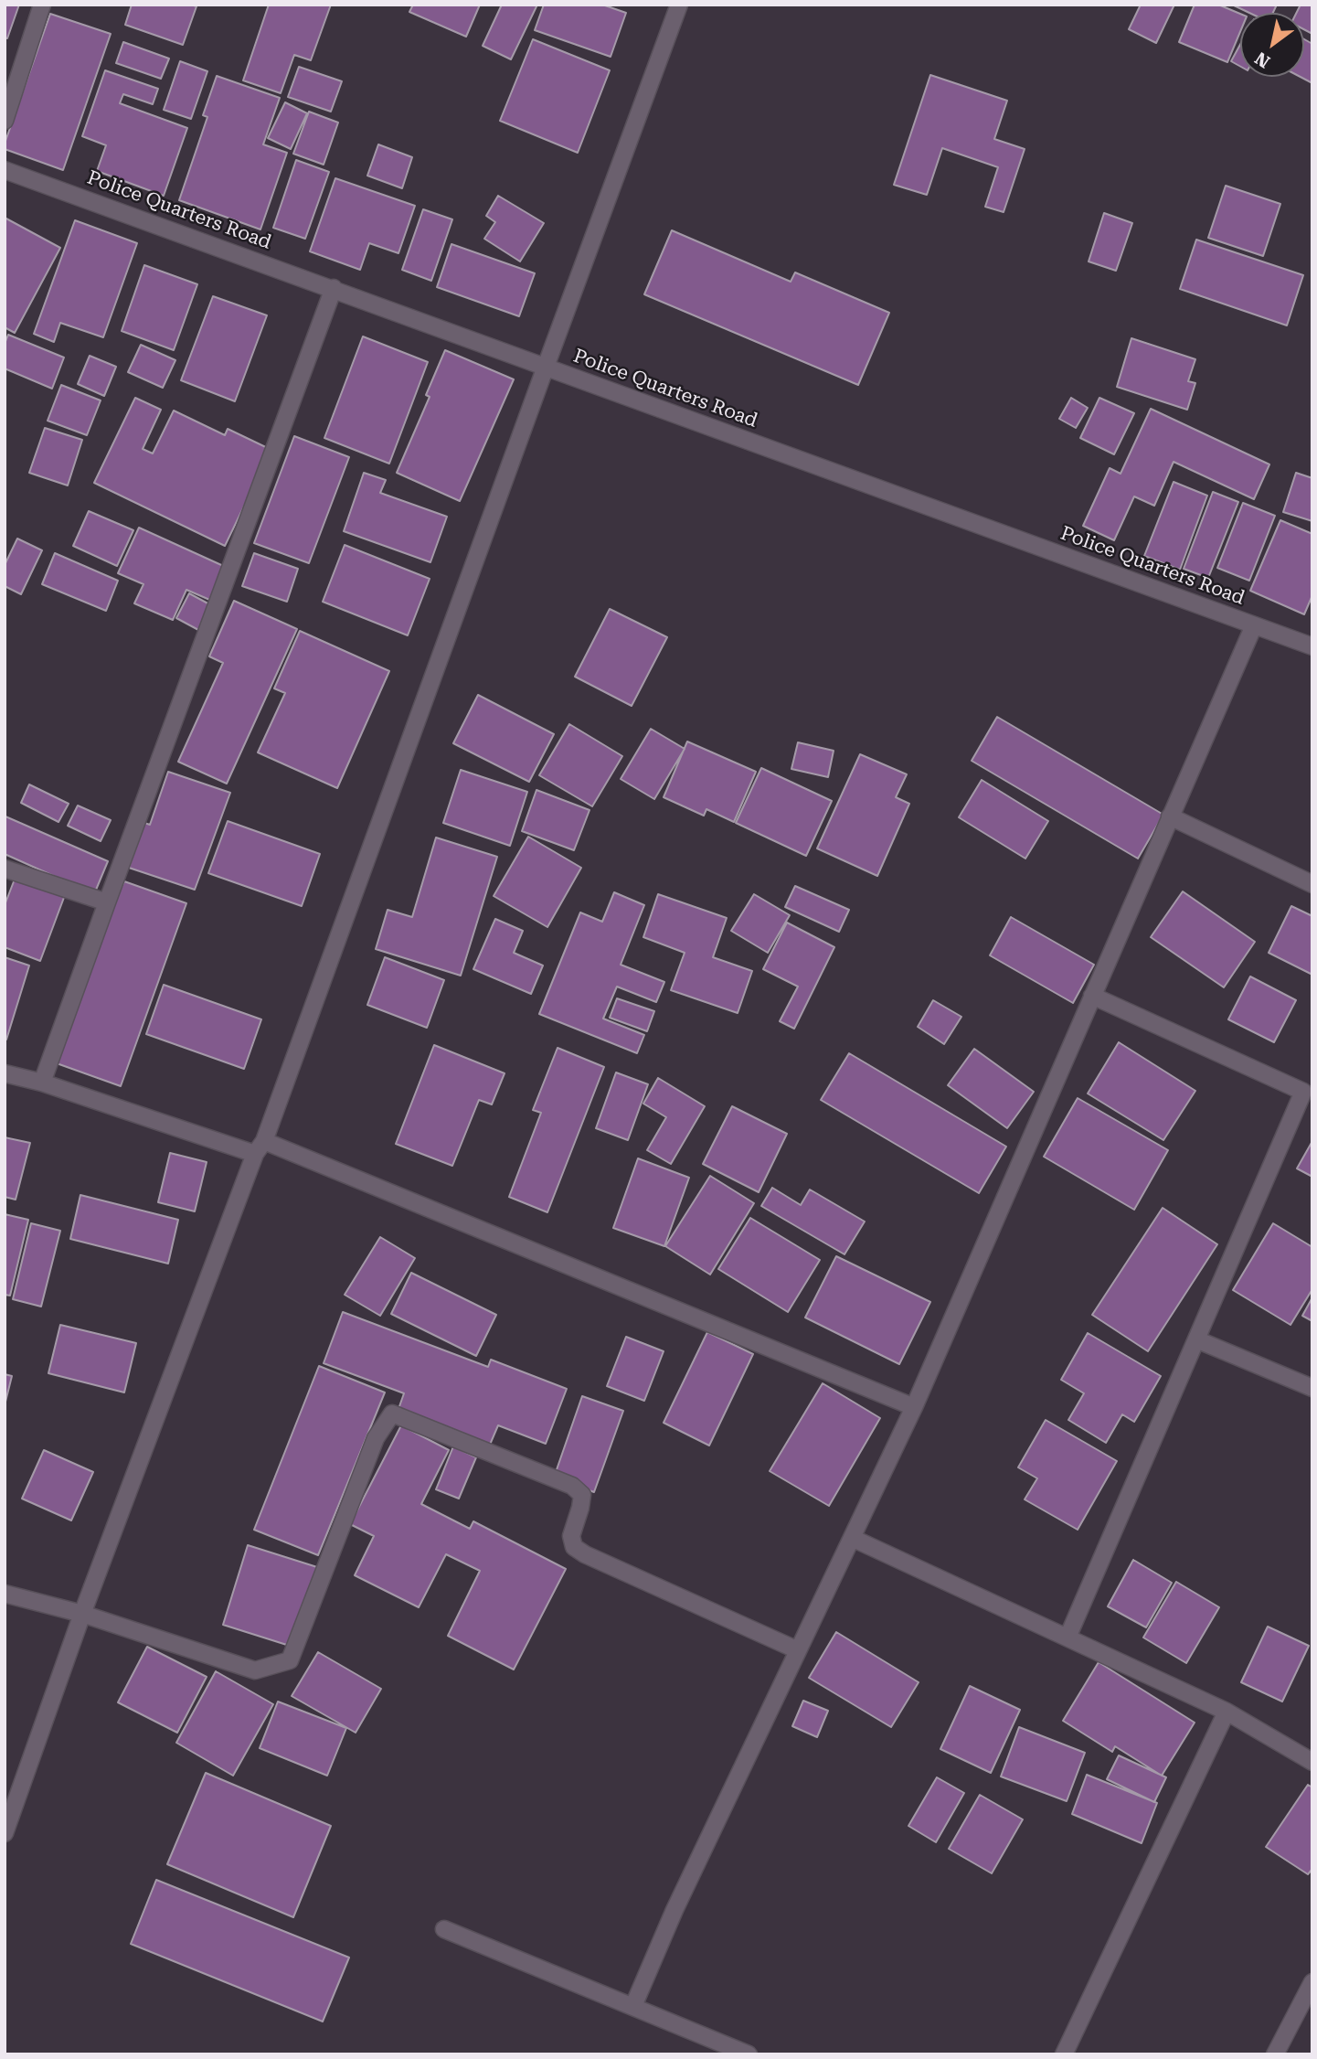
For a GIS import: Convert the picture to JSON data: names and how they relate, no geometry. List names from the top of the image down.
{
  "streets": {
    "street": ["Police Quarters Road"]
  },
  "north": "bottom left"
}
